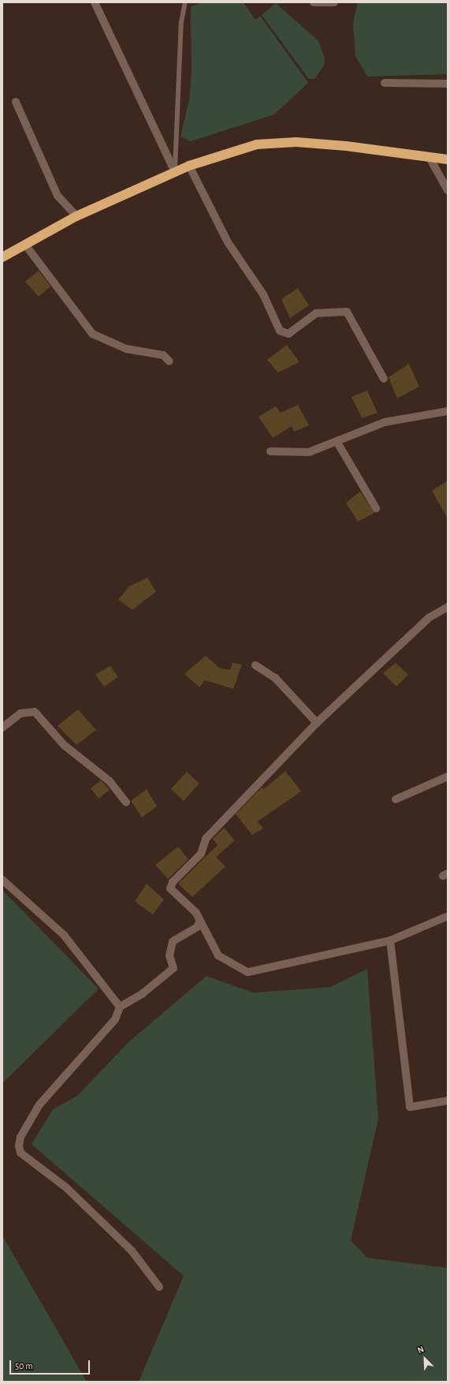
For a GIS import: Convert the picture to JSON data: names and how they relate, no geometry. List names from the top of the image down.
{
  "scale_bar": "50 m",
  "north": "top left"
}
